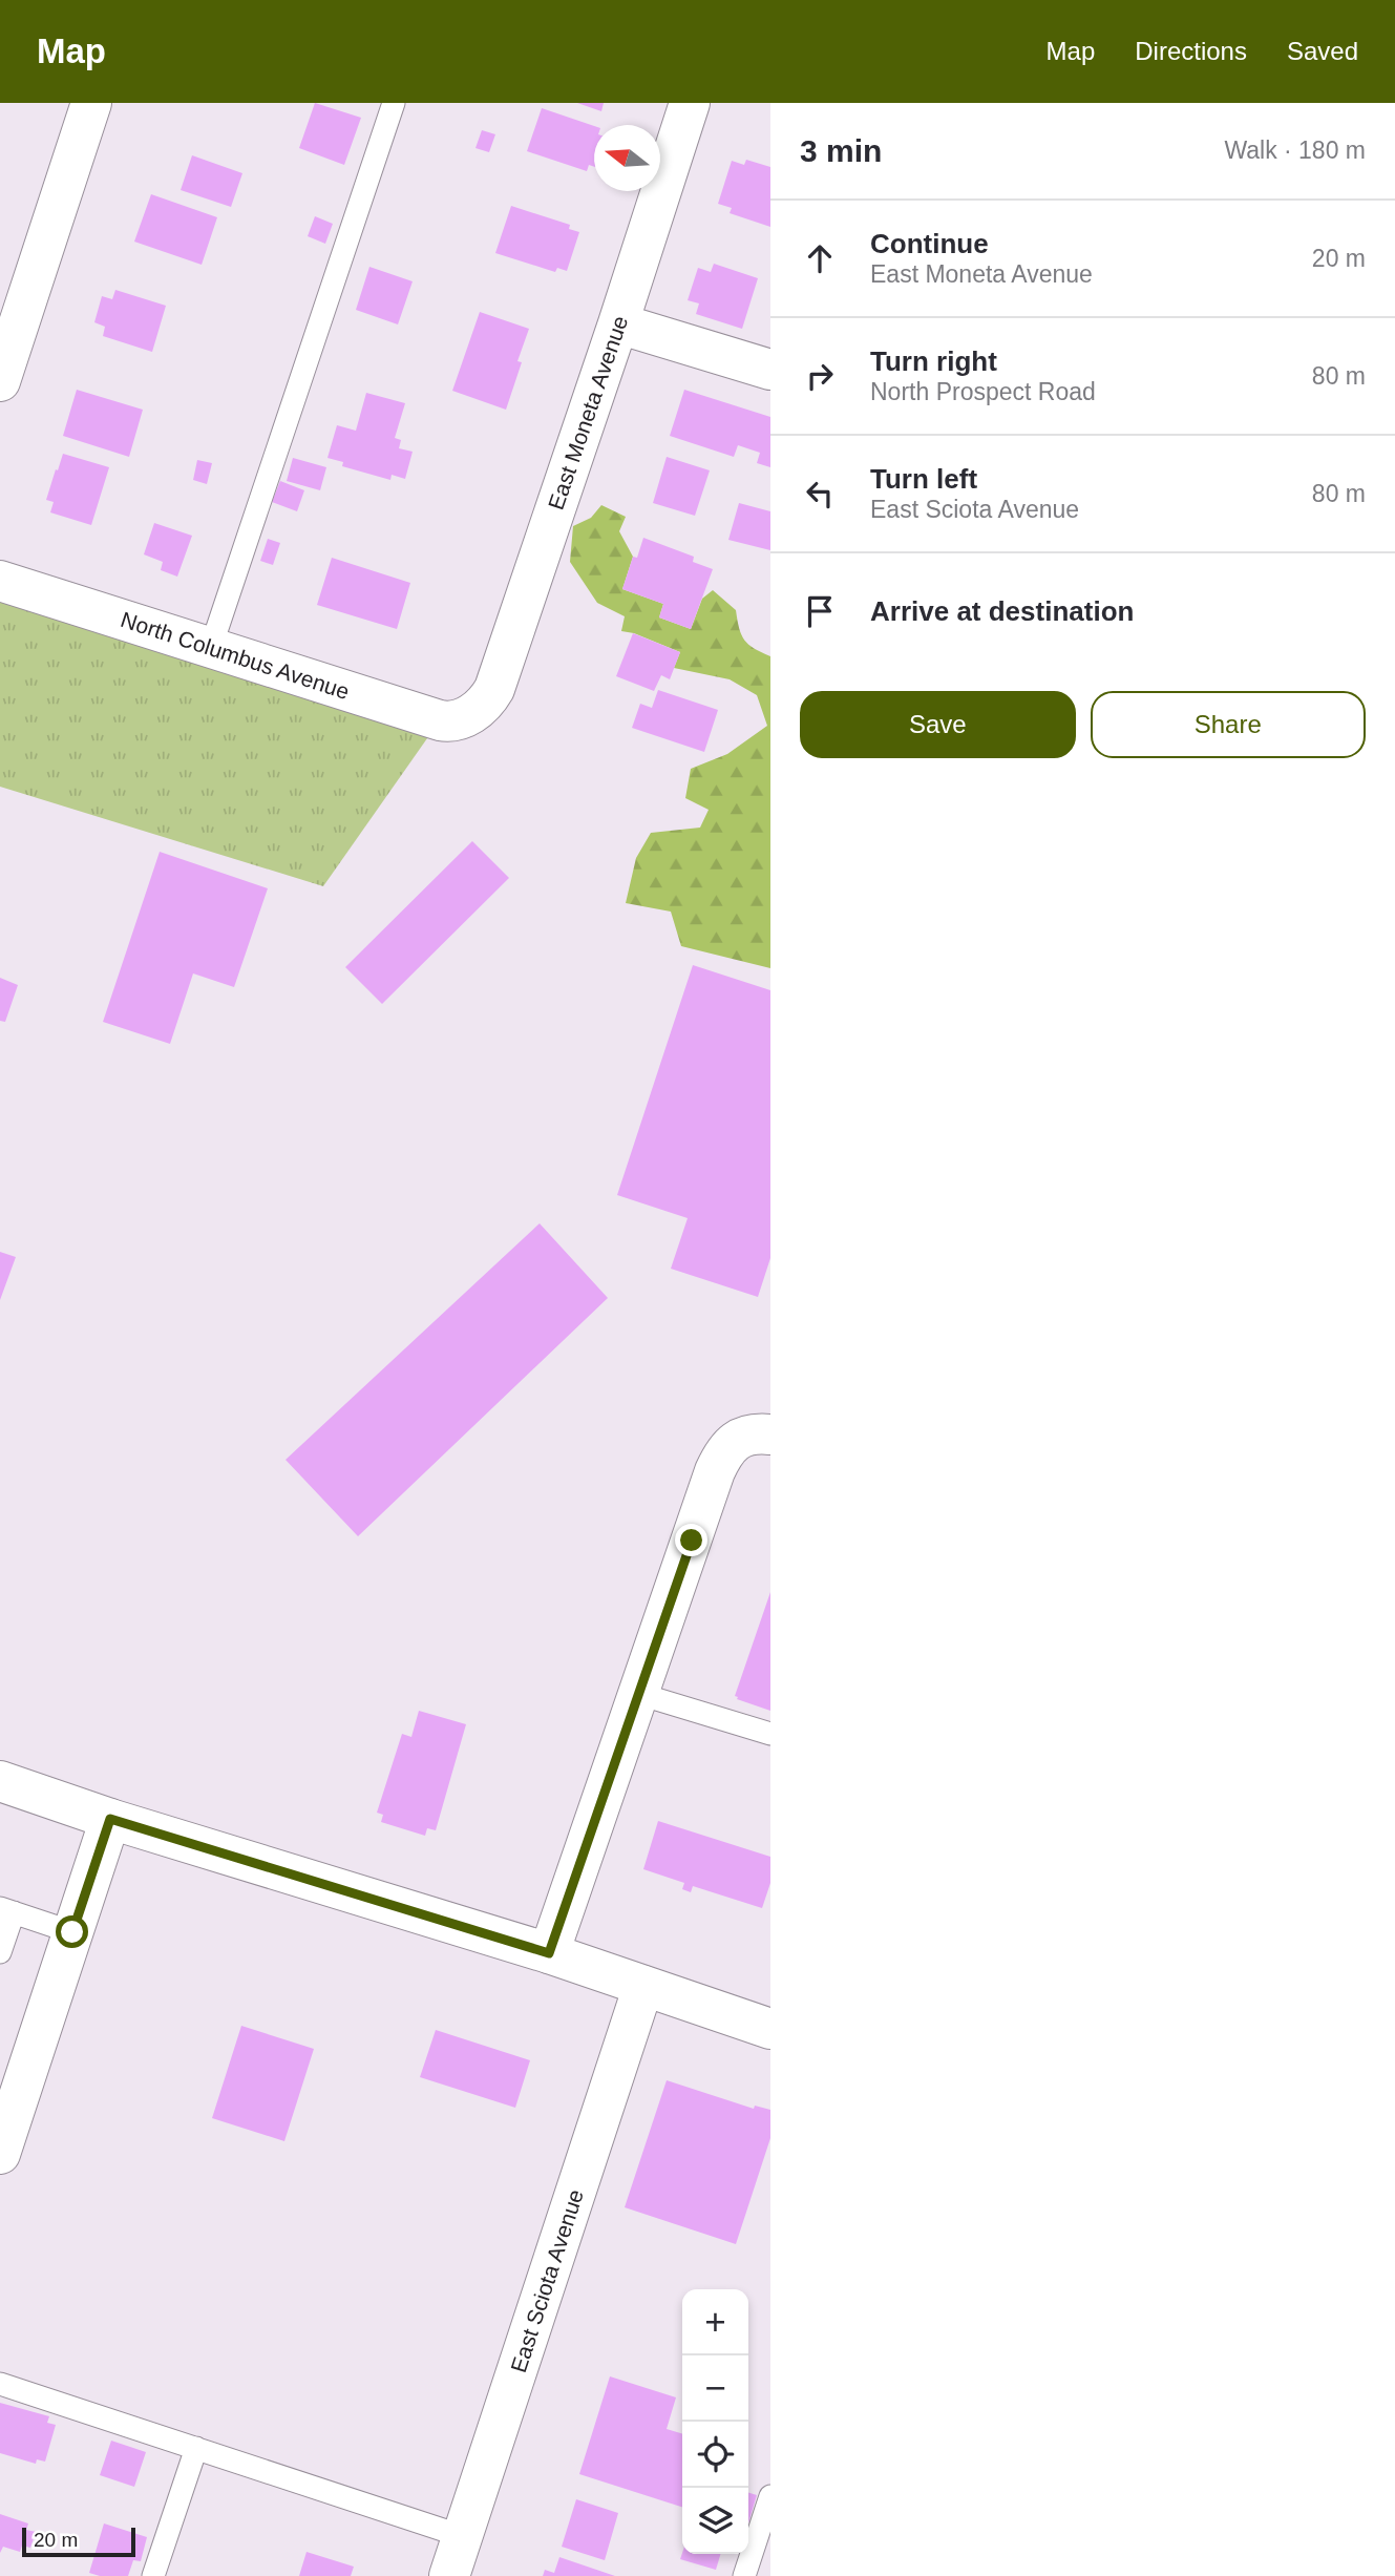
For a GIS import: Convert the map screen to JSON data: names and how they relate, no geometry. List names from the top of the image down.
{
  "streets": {
    "street": ["East Moneta Avenue", "North Columbus Avenue", "East Sciota Avenue"]
  },
  "crossings": [
    ["East Moneta Avenue", "North Columbus Avenue"]
  ],
  "scale_bar": "20 m",
  "north": "left",
  "page": {
    "header": "Map",
    "nav": ["Map", "Directions", "Saved"],
    "heading": ["3 min", "Walk · 180 m"],
    "list": [
      ["Continue", "East Moneta Avenue", "20 m"],
      ["Turn right", "North Prospect Road", "80 m"],
      ["Turn left", "East Sciota Avenue", "80 m"],
      "Arrive at destination"
    ],
    "buttons": ["Save", "Share"],
    "map_buttons": ["+", "−"],
    "scale": "20 m"
  }
}
